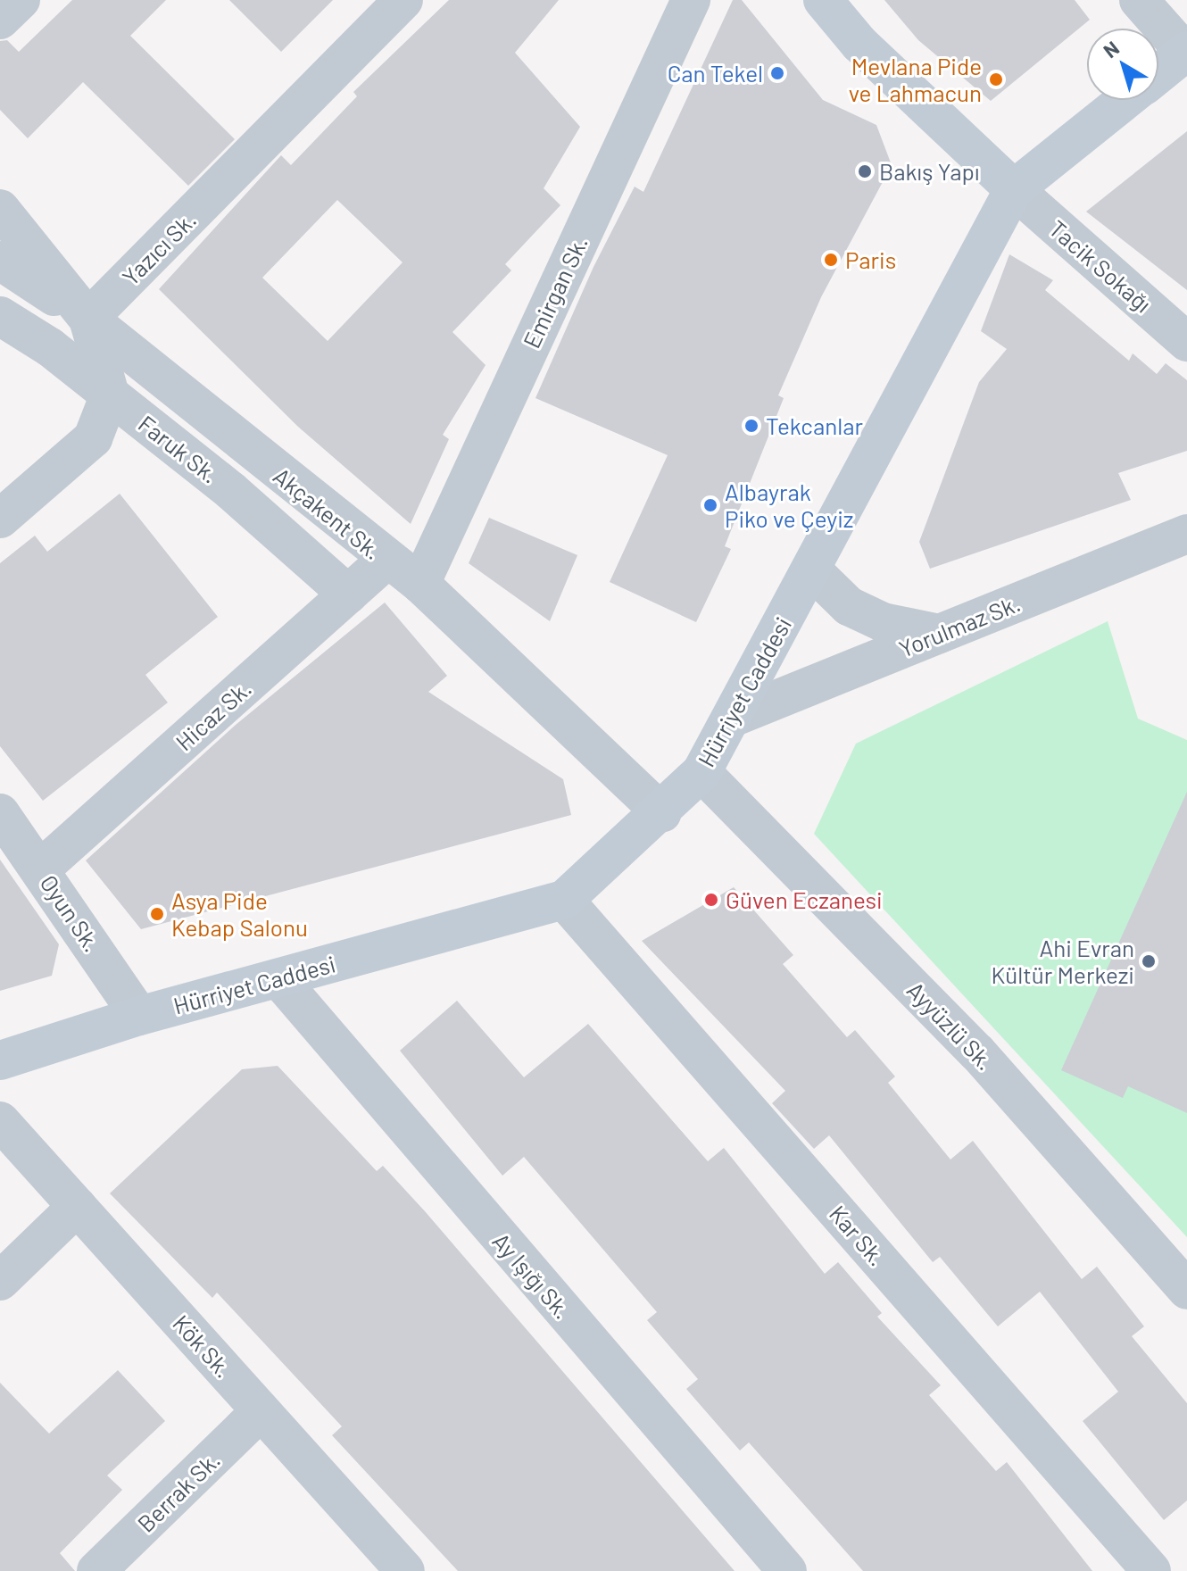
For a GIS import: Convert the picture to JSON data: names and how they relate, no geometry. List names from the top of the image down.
{
  "streets": {
    "street": [
      "Yazıcı Sk.",
      "Tacik Sokağı",
      "Emirgan Sk.",
      "Faruk Sk.",
      "Akçakent Sk.",
      "Yorulmaz Sk.",
      "Hürriyet Caddesi",
      "Hicaz Sk.",
      "Oyun Sk.",
      "Ayyüzlü Sk.",
      "Kar Sk.",
      "Ay Işığı Sk.",
      "Kök Sk.",
      "Berrak Sk."
    ]
  },
  "crossings": [
    ["Yazıcı Sk.", "Akçakent Sk."],
    ["Tacik Sokağı", "Hürriyet Caddesi"],
    ["Emirgan Sk.", "Akçakent Sk."],
    ["Faruk Sk.", "Hicaz Sk."],
    ["Akçakent Sk.", "Hürriyet Caddesi"],
    ["Akçakent Sk.", "Hicaz Sk."],
    ["Yorulmaz Sk.", "Hürriyet Caddesi"],
    ["Hürriyet Caddesi", "Oyun Sk."],
    ["Hürriyet Caddesi", "Ayyüzlü Sk."],
    ["Hürriyet Caddesi", "Kar Sk."],
    ["Hürriyet Caddesi", "Ay Işığı Sk."],
    ["Hicaz Sk.", "Oyun Sk."],
    ["Kök Sk.", "Berrak Sk."]
  ],
  "places": [
    "Can Tekel",
    "Mevlana Pide ve Lahmacun",
    "Bakış Yapı",
    "Paris",
    "Tekcanlar",
    "Albayrak Piko ve Çeyiz",
    "Güven Eczanesi",
    "Asya Pide Kebap Salonu",
    "Ahi Evran Kültür Merkezi"
  ],
  "north": "top left"
}
